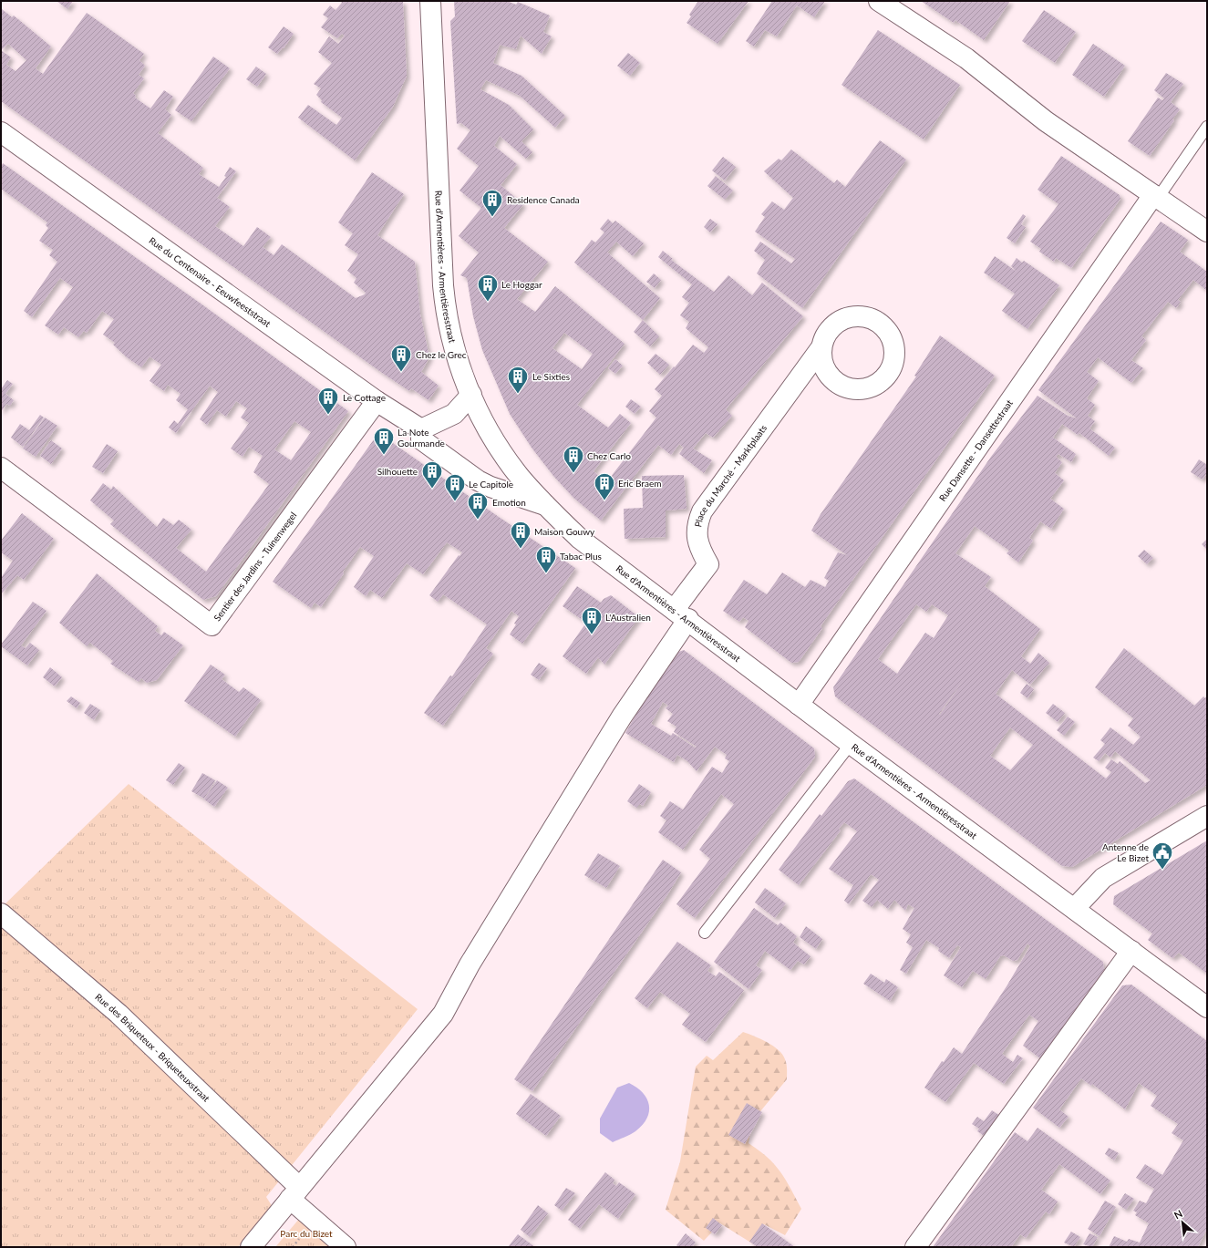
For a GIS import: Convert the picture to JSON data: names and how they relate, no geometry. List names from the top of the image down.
{
  "streets": {
    "street": [
      "Rue d'Armentières - Armentièresstraat",
      "Rue du Centenaire - Eeuwfeeststraat",
      "Rue Dansette - Dansettestraat",
      "Place du Marché - Marktplaats",
      "Sentier des Jardins - Tuinenwegel",
      "Rue des Briqueteux - Briqueteuxstraat"
    ]
  },
  "crossings": [
    ["Rue d'Armentières - Armentièresstraat", "Rue Dansette - Dansettestraat"],
    ["Rue d'Armentières - Armentièresstraat", "Place du Marché - Marktplaats"],
    ["Rue du Centenaire - Eeuwfeeststraat", "Sentier des Jardins - Tuinenwegel"],
    ["Place du Marché - Marktplaats", "Rue des Briqueteux - Briqueteuxstraat"]
  ],
  "parks": ["Parc du Bizet"],
  "places": {
    "building": [
      "Residence Canada",
      "Le Hoggar",
      "Chez le Grec",
      "Le Sixties",
      "Le Cottage",
      "La Note Gourmande",
      "Chez Carlo",
      "Silhouette",
      "Eric Braem",
      "Le Capitole",
      "Emotion",
      "Maison Gouwy",
      "Tabac Plus",
      "L'Australien"
    ],
    "public building": ["Antenne de Le Bizet"]
  },
  "north": "top left"
}
